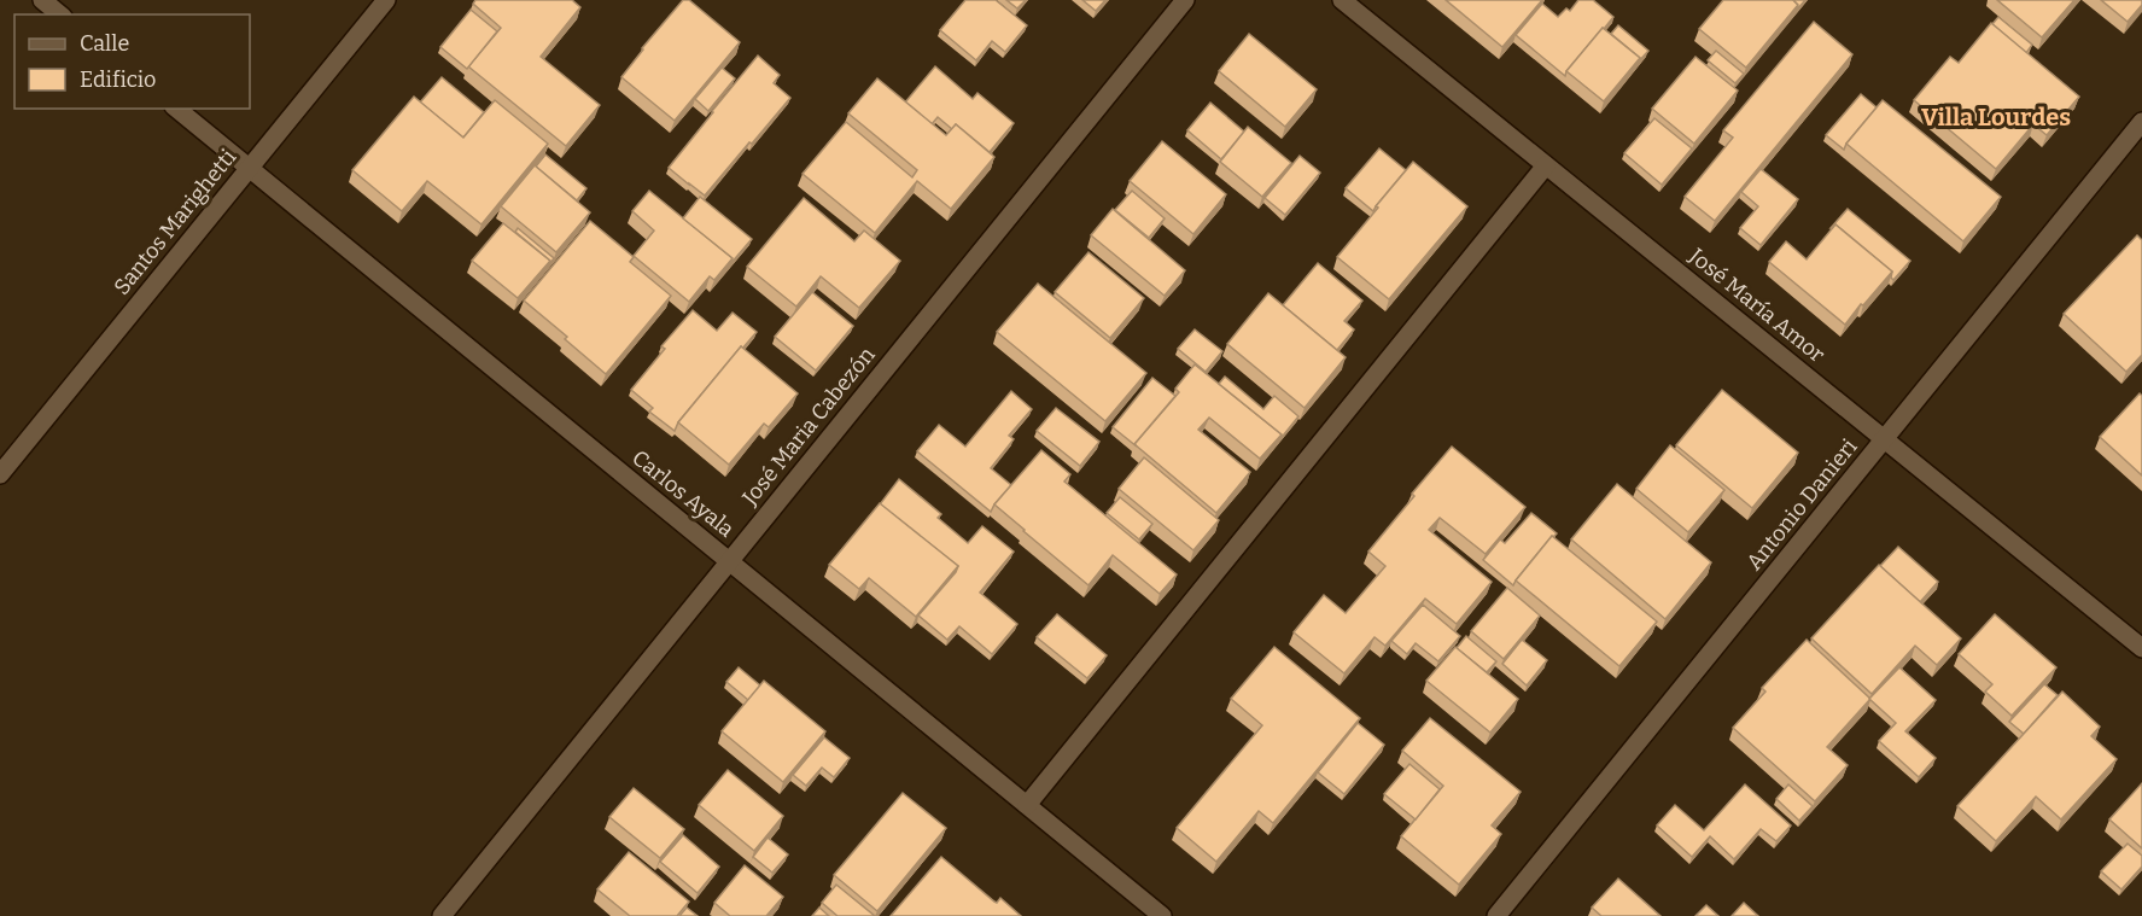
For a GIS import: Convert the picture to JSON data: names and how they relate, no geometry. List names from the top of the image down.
{
  "streets": {
    "street": [
      "Santos Marighetti",
      "José María Amor",
      "José Maria Cabezón",
      "Carlos Ayala",
      "Antonio Danieri"
    ]
  },
  "crossings": [
    ["Santos Marighetti", "Carlos Ayala"],
    ["José María Amor", "Antonio Danieri"],
    ["José Maria Cabezón", "Carlos Ayala"]
  ],
  "districts": ["Villa Lourdes"],
  "legend": ["Calle", "Edificio"]
}
